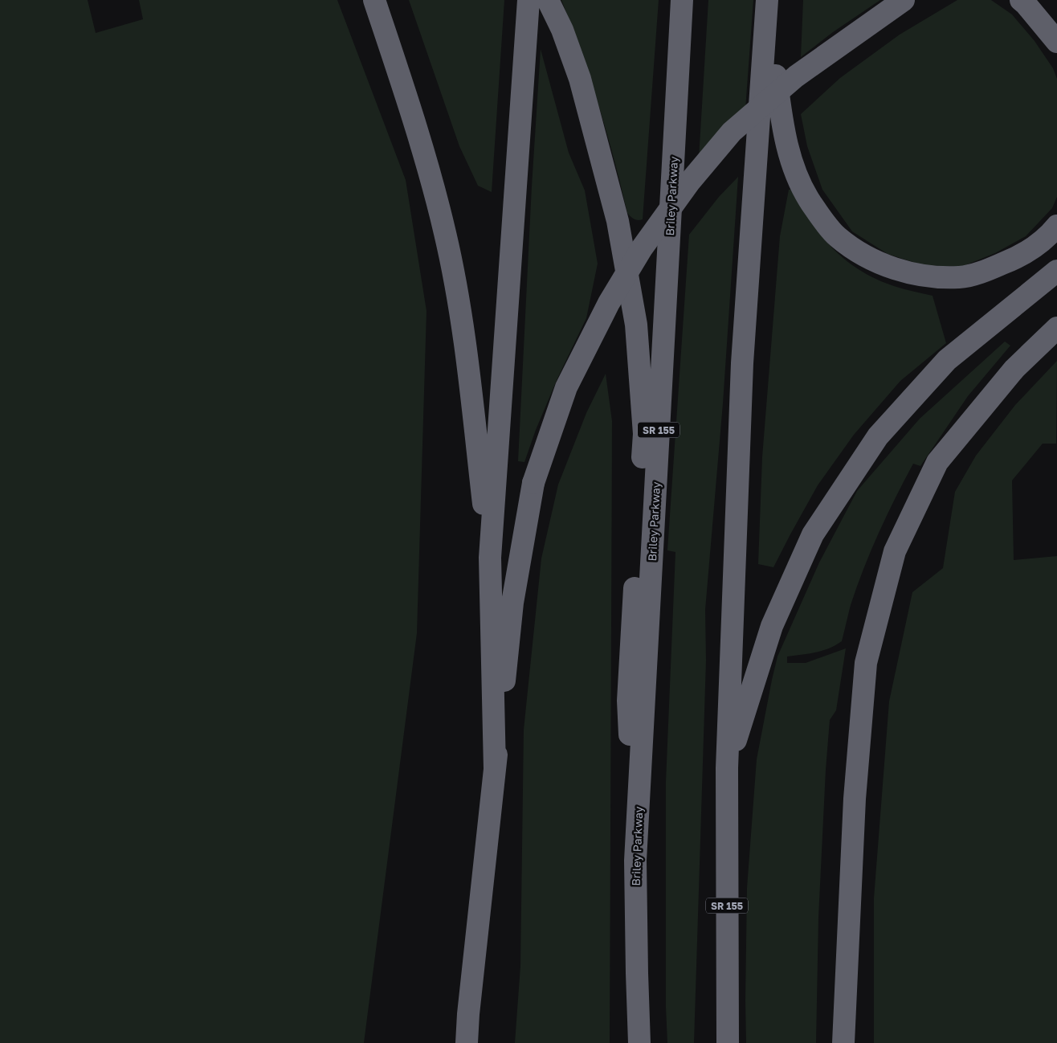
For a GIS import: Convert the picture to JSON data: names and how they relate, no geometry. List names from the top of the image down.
{
  "streets": {
    "highway": ["Briley Parkway", "SR 155"]
  }
}
